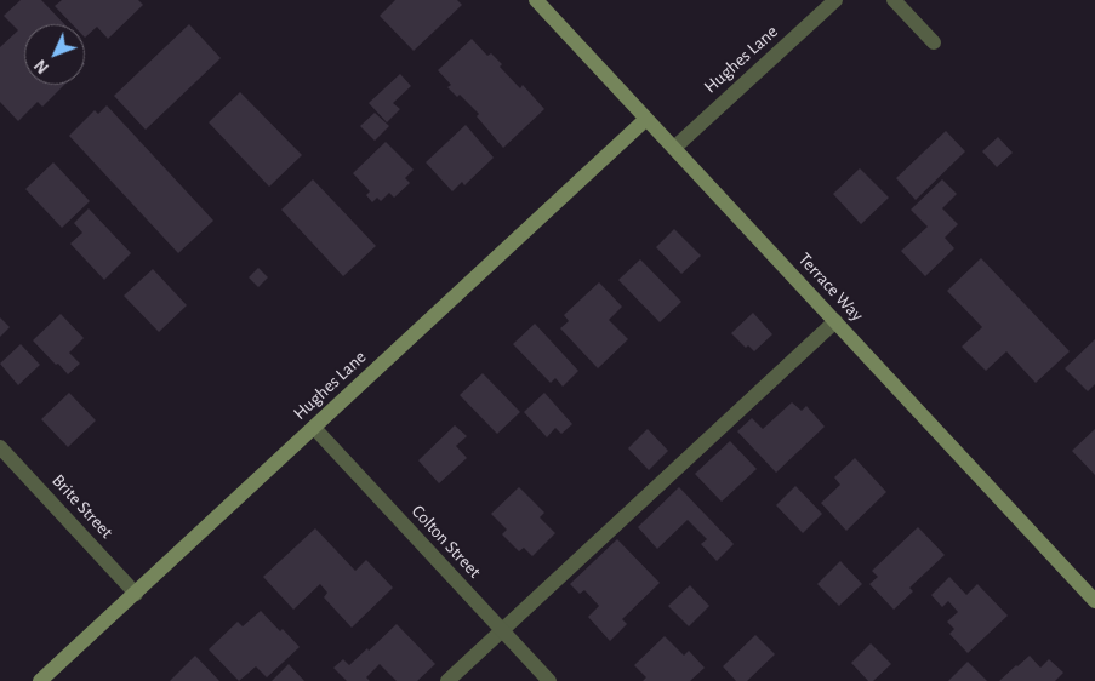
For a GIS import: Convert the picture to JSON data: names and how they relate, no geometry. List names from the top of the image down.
{
  "streets": {
    "street": [
      "Hughes Lane",
      "Terrace Way",
      "Brite Street",
      "Colton Street"
    ]
  },
  "crossings": [
    ["Hughes Lane", "Terrace Way"],
    ["Hughes Lane", "Brite Street"],
    ["Hughes Lane", "Colton Street"]
  ],
  "north": "bottom left"
}
